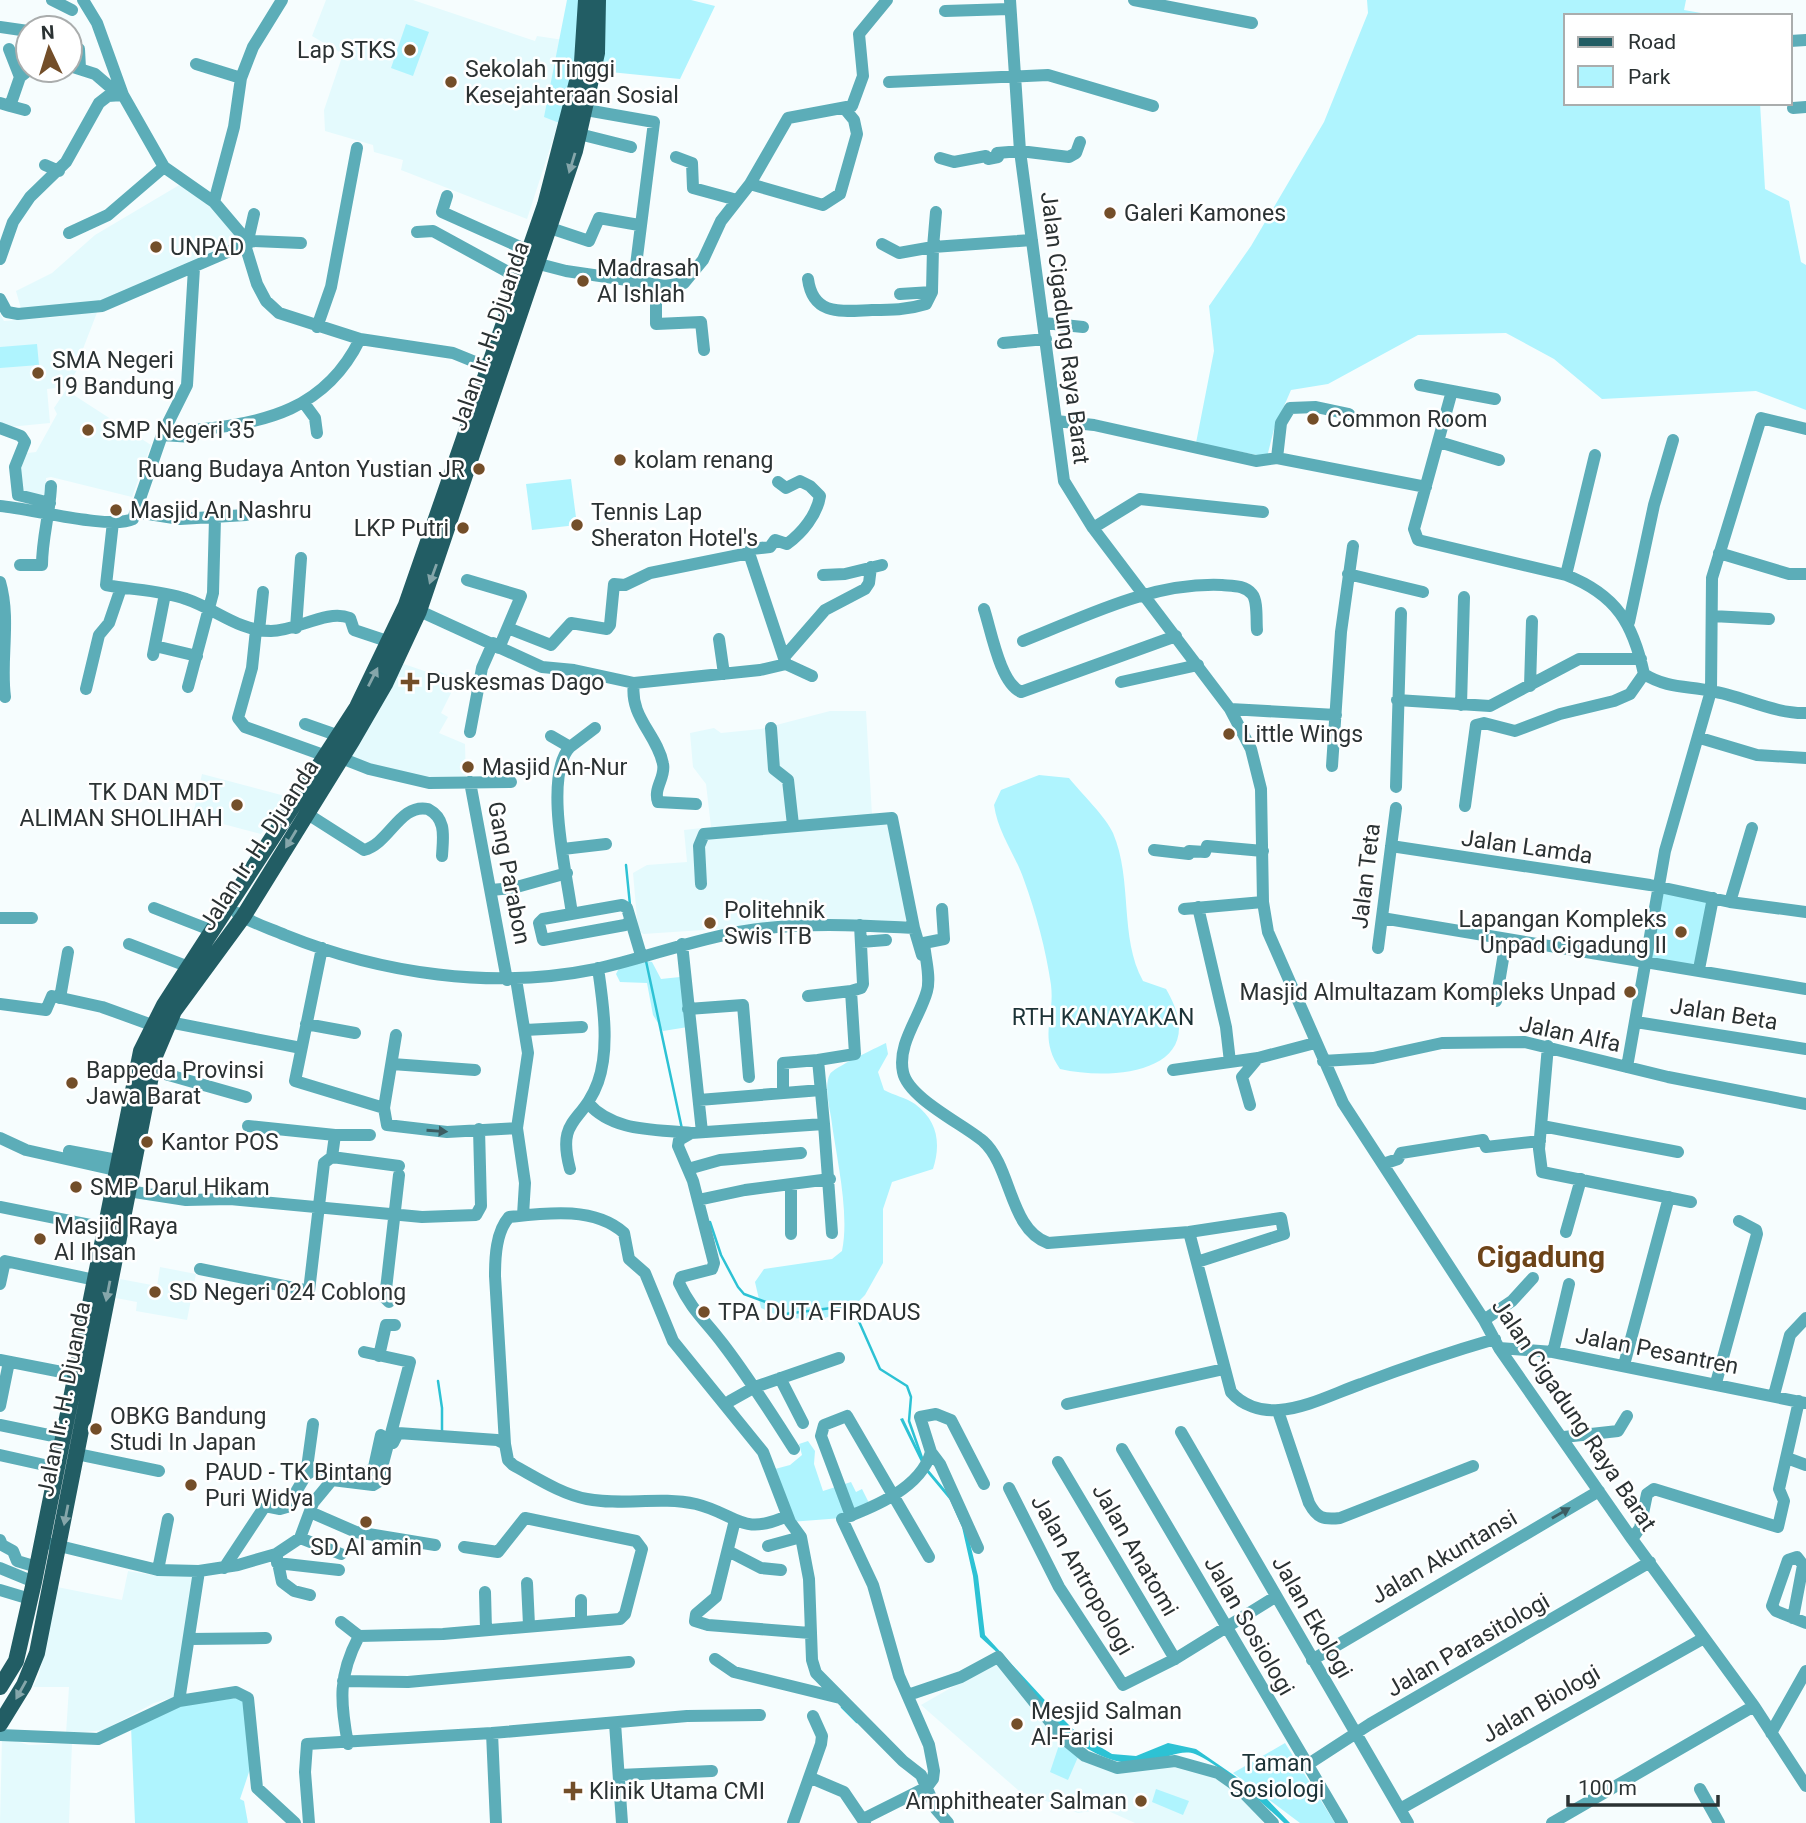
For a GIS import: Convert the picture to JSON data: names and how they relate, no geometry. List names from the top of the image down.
{
  "streets": {
    "main road": ["Jalan Ir. H. Djuanda"],
    "street": [
      "Jalan Cigadung Raya Barat",
      "Jalan Lamda",
      "Gang Parabon",
      "Jalan Teta",
      "Jalan Beta",
      "Jalan Alfa",
      "Jalan Pesantren",
      "Jalan Anatomi",
      "Jalan Akuntansi",
      "Jalan Antropologi",
      "Jalan Ekologi",
      "Jalan Sosiologi",
      "Jalan Parasitologi",
      "Jalan Biologi"
    ]
  },
  "crossings": [
    ["Jalan Cigadung Raya Barat", "Jalan Alfa"],
    ["Jalan Cigadung Raya Barat", "Jalan Pesantren"],
    ["Jalan Cigadung Raya Barat", "Jalan Akuntansi"],
    ["Jalan Cigadung Raya Barat", "Jalan Parasitologi"],
    ["Jalan Cigadung Raya Barat", "Jalan Biologi"],
    ["Jalan Ir. H. Djuanda", "Gang Parabon"],
    ["Jalan Lamda", "Jalan Teta"],
    ["Jalan Anatomi", "Jalan Antropologi"],
    ["Jalan Akuntansi", "Jalan Ekologi"],
    ["Jalan Ekologi", "Jalan Parasitologi"],
    ["Jalan Ekologi", "Jalan Biologi"],
    ["Jalan Sosiologi", "Jalan Parasitologi"]
  ],
  "one_way": ["Jalan Akuntansi"],
  "districts": ["Cigadung"],
  "parks": ["RTH KANAYAKAN", "Taman Sosiologi"],
  "places": {
    "other": [
      "Lap STKS",
      "Sekolah Tinggi Kesejahteraan Sosial",
      "Galeri Kamones",
      "UNPAD",
      "Madrasah Al Ishlah",
      "SMA Negeri 19 Bandung",
      "Common Room",
      "SMP Negeri 35",
      "kolam renang",
      "Ruang Budaya Anton Yustian JR",
      "Masjid An Nashru",
      "Tennis Lap Sheraton Hotel's",
      "LKP Putri",
      "Little Wings",
      "Masjid An-Nur",
      "TK DAN MDT ALIMAN SHOLIHAH",
      "Politehnik Swis ITB",
      "Lapangan Kompleks Unpad Cigadung II",
      "Masjid Almultazam Kompleks Unpad",
      "Bappeda Provinsi Jawa Barat",
      "Kantor POS",
      "SMP Darul Hikam",
      "Masjid Raya Al Ihsan",
      "SD Negeri 024 Coblong",
      "TPA DUTA FIRDAUS",
      "OBKG Bandung Studi In Japan",
      "PAUD - TK Bintang Puri Widya",
      "SD Al amin",
      "Mesjid Salman Al-Farisi",
      "Amphitheater Salman"
    ],
    "health": ["Puskesmas Dago", "Klinik Utama CMI"]
  },
  "legend": ["Road", "Park"],
  "scale_bar": "100 m",
  "north": "top"
}
